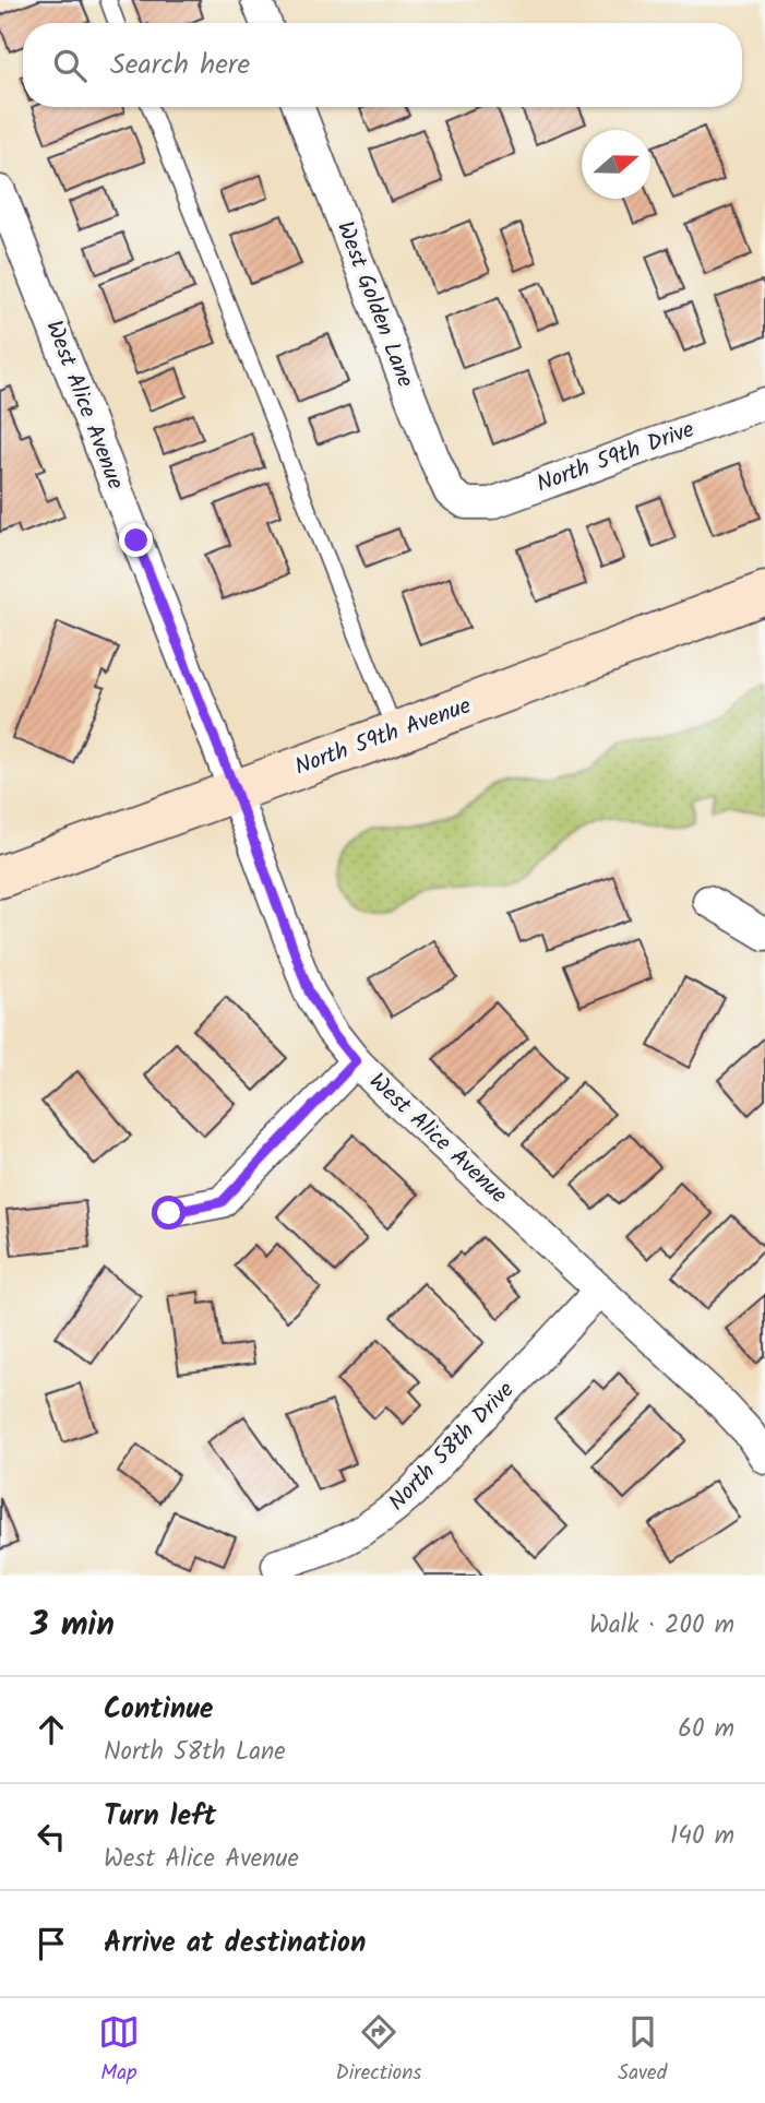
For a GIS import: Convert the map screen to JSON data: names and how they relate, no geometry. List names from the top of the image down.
{
  "streets": {
    "main road": ["North 59th Avenue"],
    "street": [
      "West Golden Lane",
      "West Alice Avenue",
      "North 59th Drive",
      "North 58th Drive"
    ]
  },
  "crossings": [
    ["West Golden Lane", "North 59th Drive"],
    ["West Alice Avenue", "North 59th Avenue"],
    ["West Alice Avenue", "North 58th Drive"]
  ],
  "north": "right",
  "page": {
    "search": "Search here",
    "heading": ["3 min", "Walk · 200 m"],
    "list": [
      ["Continue", "North 58th Lane", "60 m"],
      ["Turn left", "West Alice Avenue", "140 m"],
      "Arrive at destination"
    ],
    "nav": ["Map", "Directions", "Saved"]
  }
}
